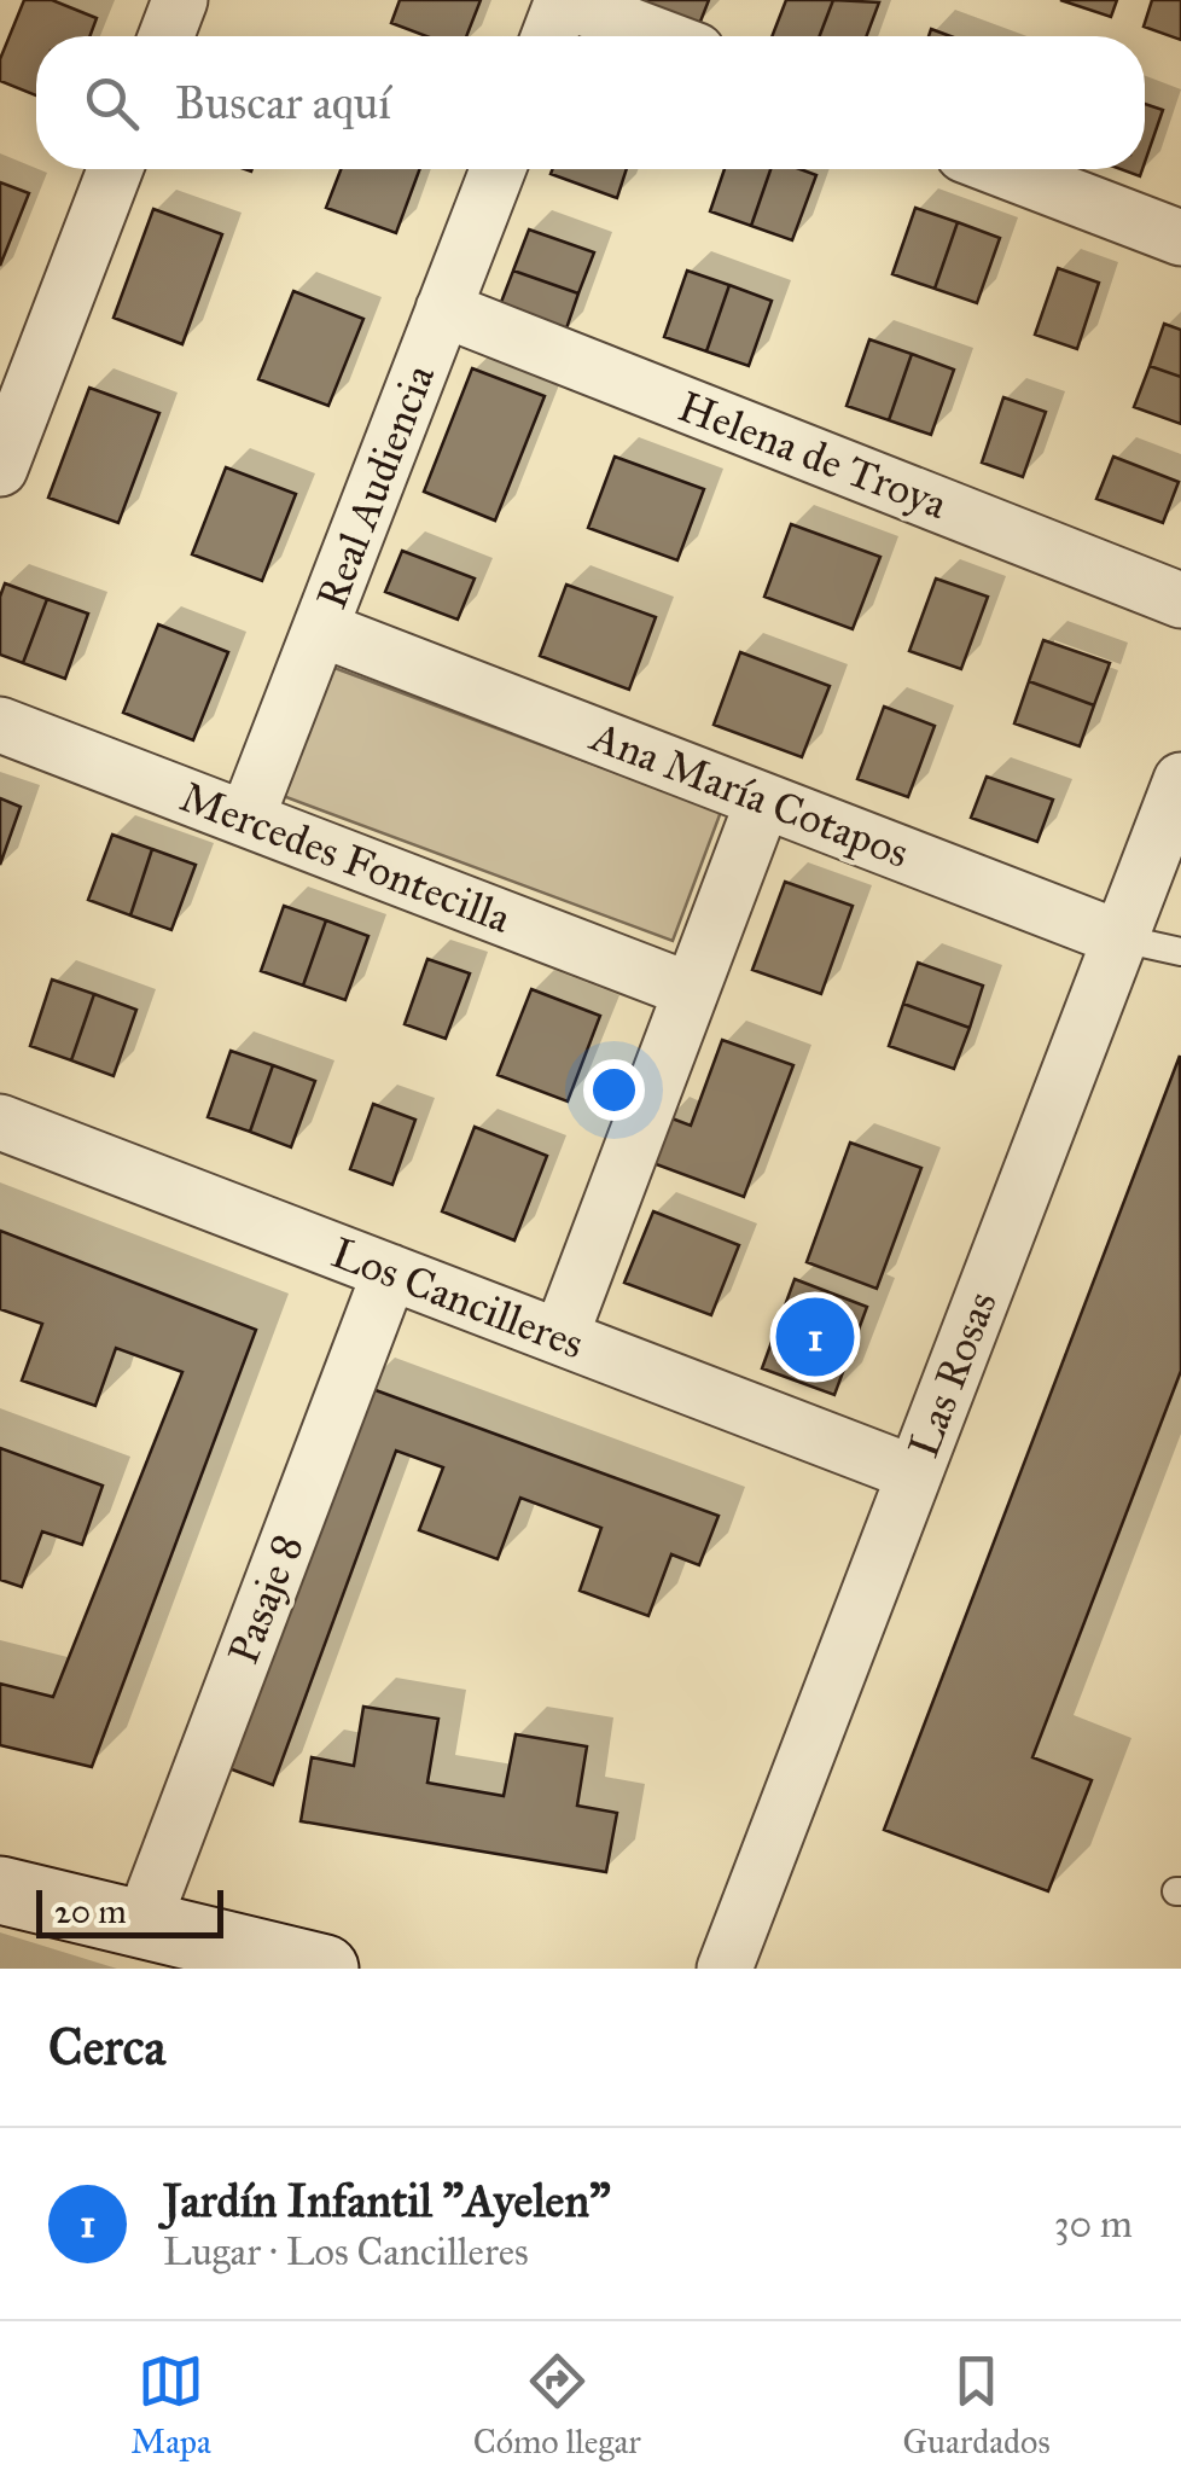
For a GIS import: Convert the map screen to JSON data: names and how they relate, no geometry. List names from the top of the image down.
{
  "streets": {
    "street": [
      "Helena de Troya",
      "Real Audiencia",
      "Ana María Cotapos",
      "Mercedes Fontecilla",
      "Los Cancilleres",
      "Las Rosas",
      "Pasaje 8"
    ]
  },
  "crossings": [
    ["Helena de Troya", "Real Audiencia"],
    ["Real Audiencia", "Ana María Cotapos"],
    ["Real Audiencia", "Mercedes Fontecilla"],
    ["Ana María Cotapos", "Las Rosas"],
    ["Los Cancilleres", "Las Rosas"],
    ["Los Cancilleres", "Pasaje 8"]
  ],
  "scale_bar": "20 m",
  "page": {
    "search": "Buscar aquí",
    "pins": "1",
    "scale": "20 m",
    "heading": "Cerca",
    "list": [
      {
        "mark": "1",
        "name": "Jardín Infantil \"Ayelen\"",
        "note": "Lugar · Los Cancilleres",
        "value": "30 m"
      }
    ],
    "nav": ["Mapa", "Cómo llegar", "Guardados"]
  }
}
